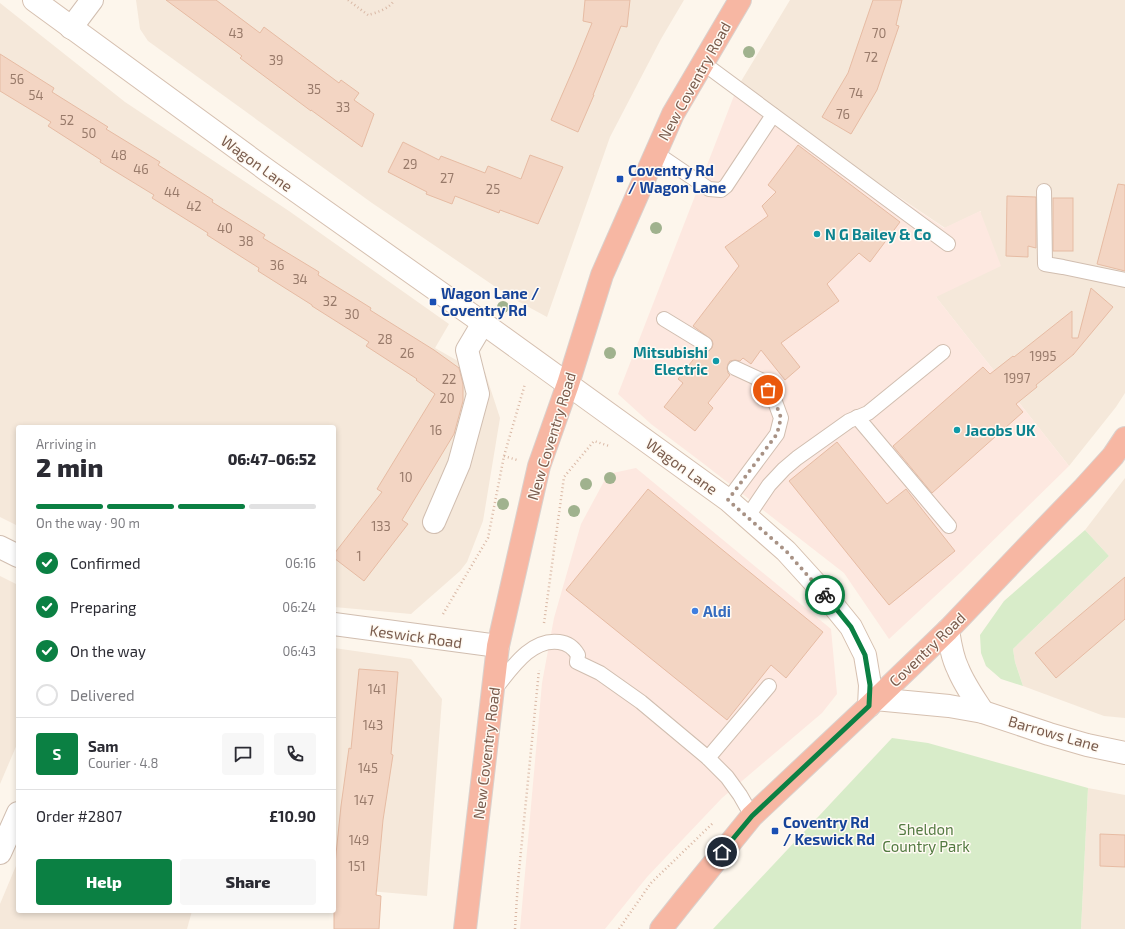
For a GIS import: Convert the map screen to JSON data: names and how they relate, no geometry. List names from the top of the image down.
{
  "streets": {
    "highway": ["New Coventry Road", "Coventry Road"],
    "street": ["Wagon Lane", "Keswick Road", "Barrows Lane"]
  },
  "crossings": [
    ["New Coventry Road", "Wagon Lane"],
    ["New Coventry Road", "Keswick Road"],
    ["Wagon Lane", "Coventry Road"],
    ["Wagon Lane", "Barrows Lane"],
    ["Coventry Road", "Barrows Lane"]
  ],
  "parks": ["Sheldon Country Park"],
  "places": {
    "transit": ["Coventry Rd / Wagon Lane", "Wagon Lane / Coventry Rd", "Coventry Rd / Keswick Rd"],
    "other": [
      "N G Bailey & Co",
      "Mitsubishi Electric",
      "Jacobs UK",
      "Aldi"
    ]
  },
  "house_numbers": [
    "43",
    "70",
    "72",
    "39",
    "56",
    "35",
    "74",
    "54",
    "33",
    "76",
    "52",
    "50",
    "48",
    "29",
    "46",
    "27",
    "25",
    "44",
    "42",
    "40",
    "38",
    "36",
    "34",
    "32",
    "30",
    "28",
    "26",
    "1995",
    "1997",
    "22",
    "20",
    "16",
    "10",
    "133",
    "1",
    "141",
    "143",
    "145",
    "147",
    "149",
    "151"
  ],
  "page": {
    "heading": ["2 min", "Arriving in", "06:47–06:52"],
    "panel": [
      "Sam",
      "Courier · 4.8",
      "Order #2807",
      "£10.90"
    ],
    "bar": "On the way · 90 m",
    "list": [
      ["Confirmed", "06:16"],
      ["Preparing", "06:24"],
      ["On the way", "06:43"],
      "Delivered"
    ],
    "round": "S",
    "buttons": ["Help", "Share"]
  }
}
